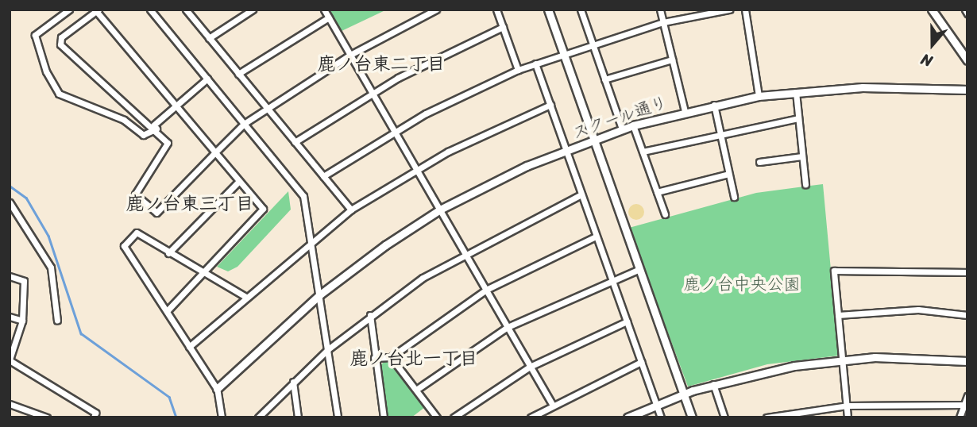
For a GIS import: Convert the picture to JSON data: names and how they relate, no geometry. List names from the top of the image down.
{
  "streets": {
    "street": ["スクール通り"]
  },
  "districts": ["鹿ノ台東二丁目", "鹿ノ台東三丁目", "鹿ノ台北一丁目"],
  "parks": ["鹿ノ台中央公園"],
  "north": "bottom"
}
